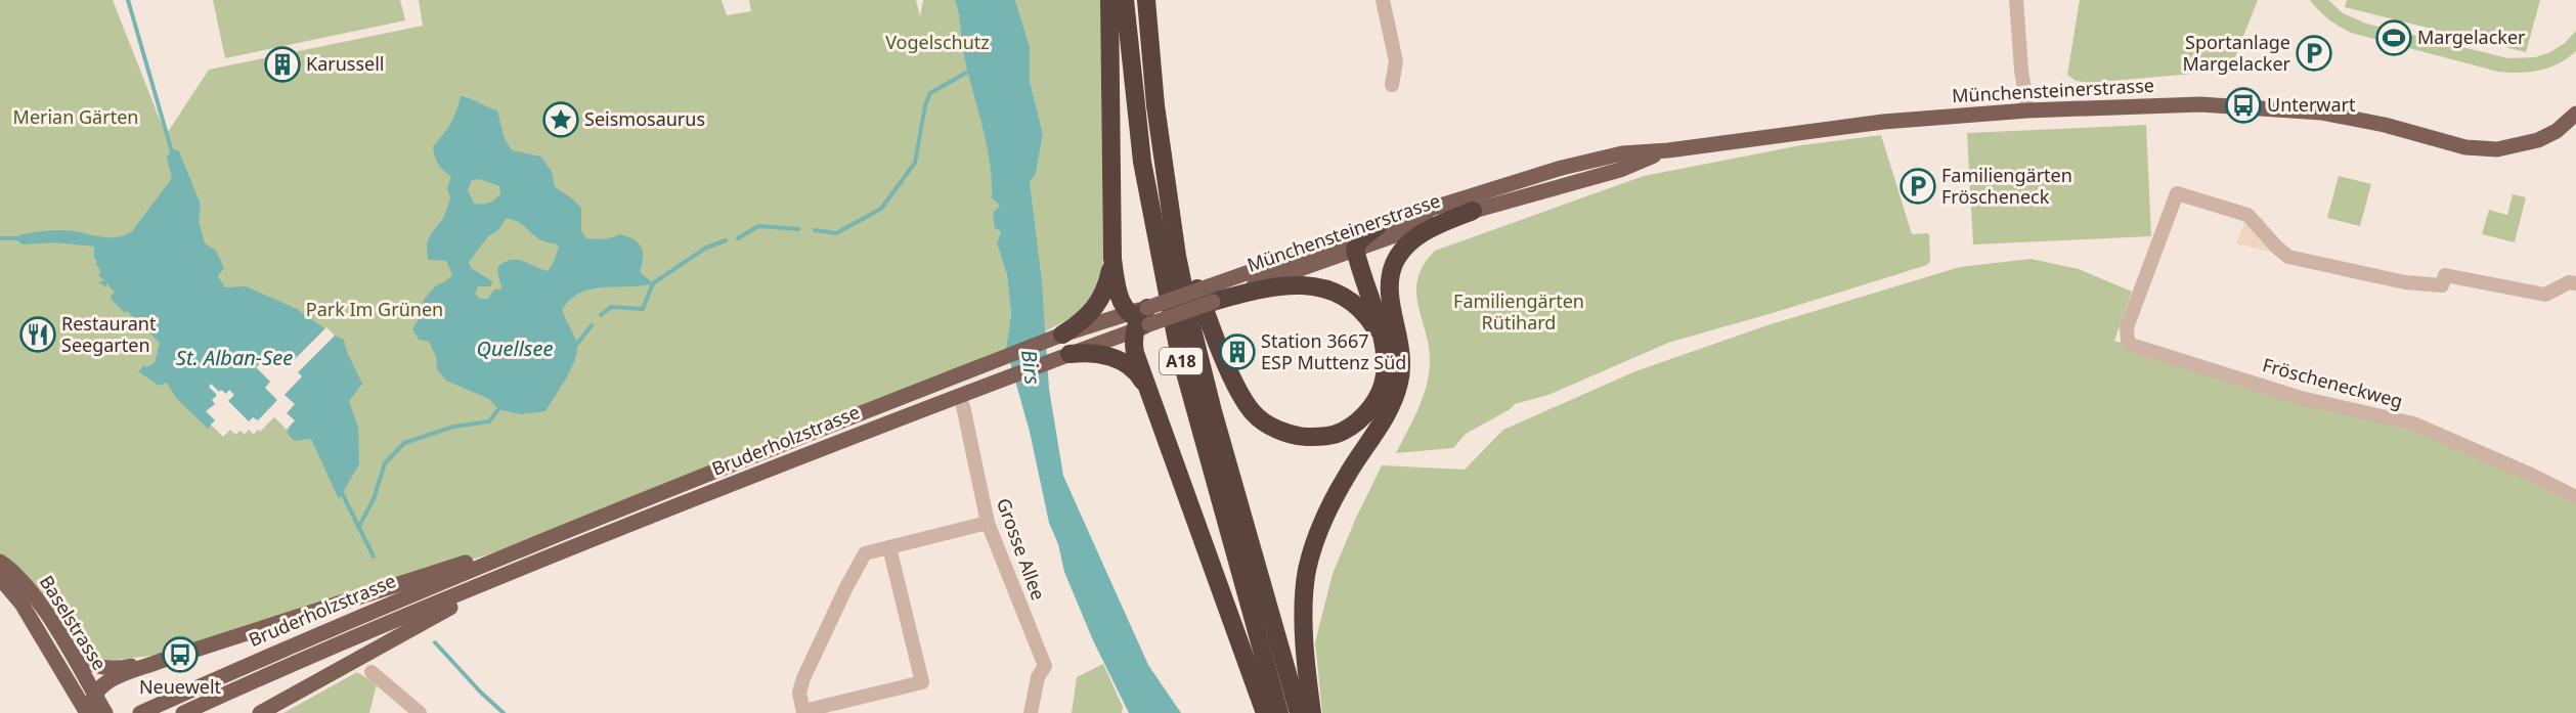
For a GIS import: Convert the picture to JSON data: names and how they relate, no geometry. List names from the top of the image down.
{
  "streets": {
    "highway": ["A18"],
    "main road": ["Münchensteinerstrasse", "Bruderholzstrasse", "Baselstrasse"],
    "street": ["Fröscheneckweg", "Grosse Allee"]
  },
  "crossings": [
    ["Bruderholzstrasse", "Baselstrasse"]
  ],
  "water": ["Quellsee", "St. Alban-See", "Birs"],
  "parks": [
    "Vogelschutz",
    "Merian Gärten",
    "Familiengärten Rütihard",
    "Park Im Grünen"
  ],
  "places": {
    "sports": ["Margelacker"],
    "parking": ["Sportanlage Margelacker", "Familiengärten Fröscheneck"],
    "building": ["Karussell", "Station 3667 ESP Muttenz Süd"],
    "bus stop": ["Unterwart", "Neuewelt"],
    "place": ["Seismosaurus"],
    "restaurant": ["Restaurant Seegarten"]
  }
}
